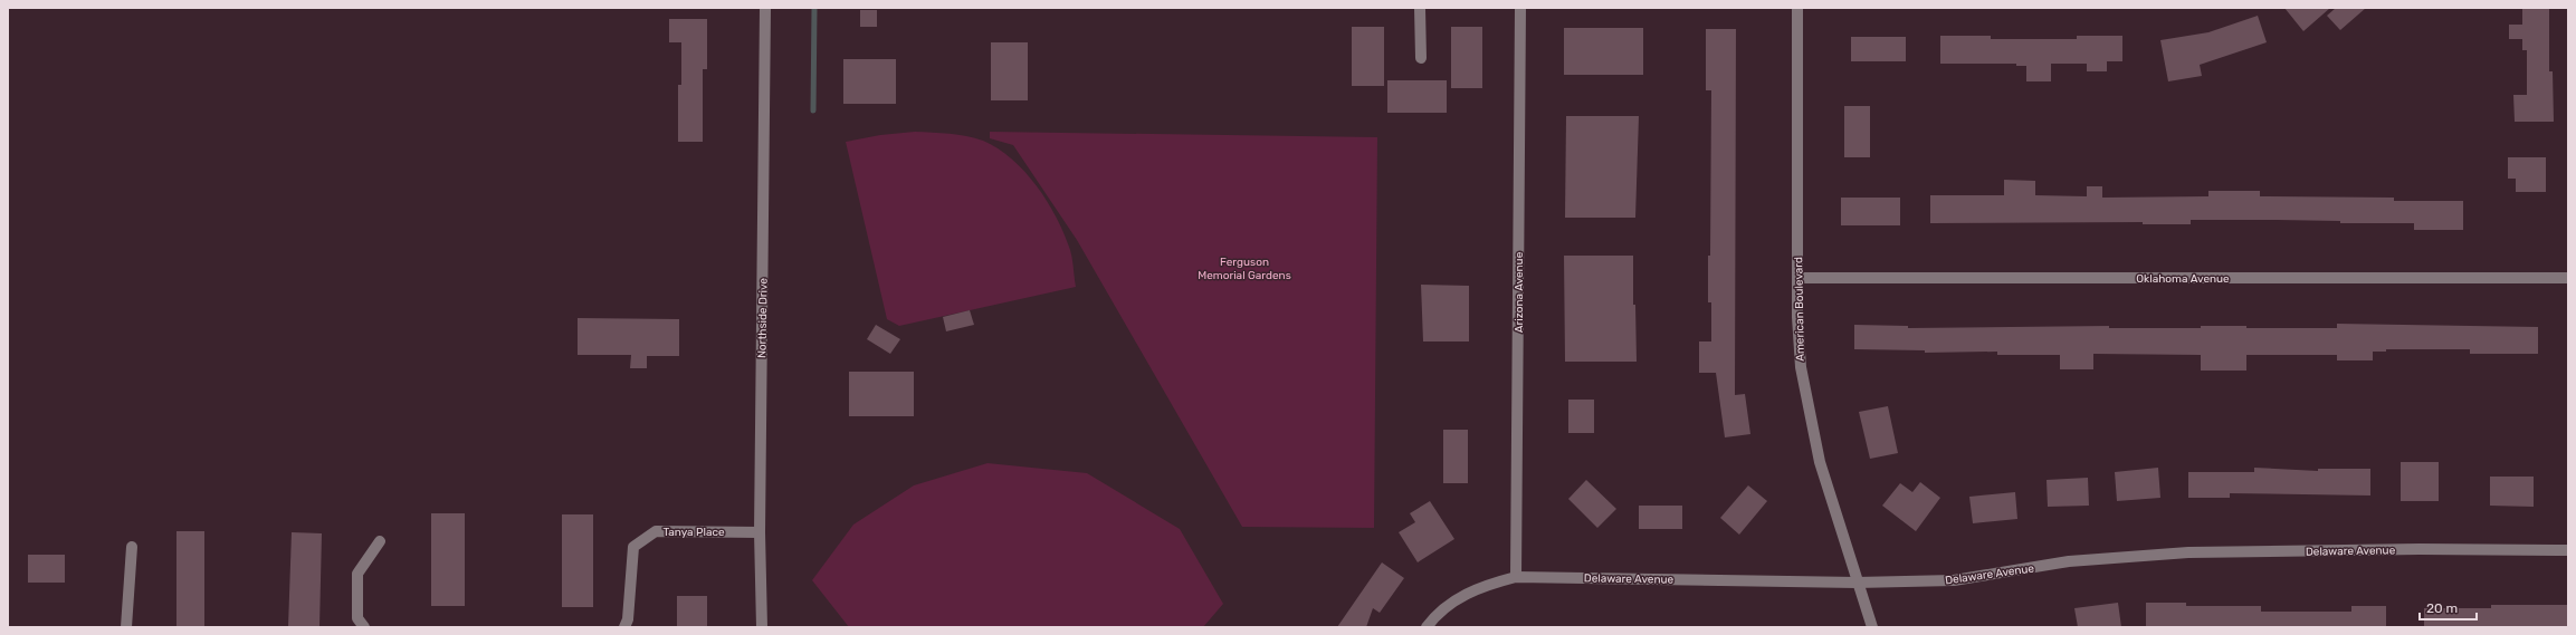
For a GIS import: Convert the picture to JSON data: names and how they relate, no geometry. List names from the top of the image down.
{
  "streets": {
    "street": [
      "Oklahoma Avenue",
      "Arizona Avenue",
      "American Boulevard",
      "Northside Drive",
      "Tanya Place",
      "Delaware Avenue"
    ]
  },
  "crossings": [
    ["Oklahoma Avenue", "American Boulevard"],
    ["Arizona Avenue", "Delaware Avenue"],
    ["American Boulevard", "Delaware Avenue"],
    ["Northside Drive", "Tanya Place"]
  ],
  "parks": ["Ferguson Memorial Gardens"],
  "scale_bar": "20 m"
}
